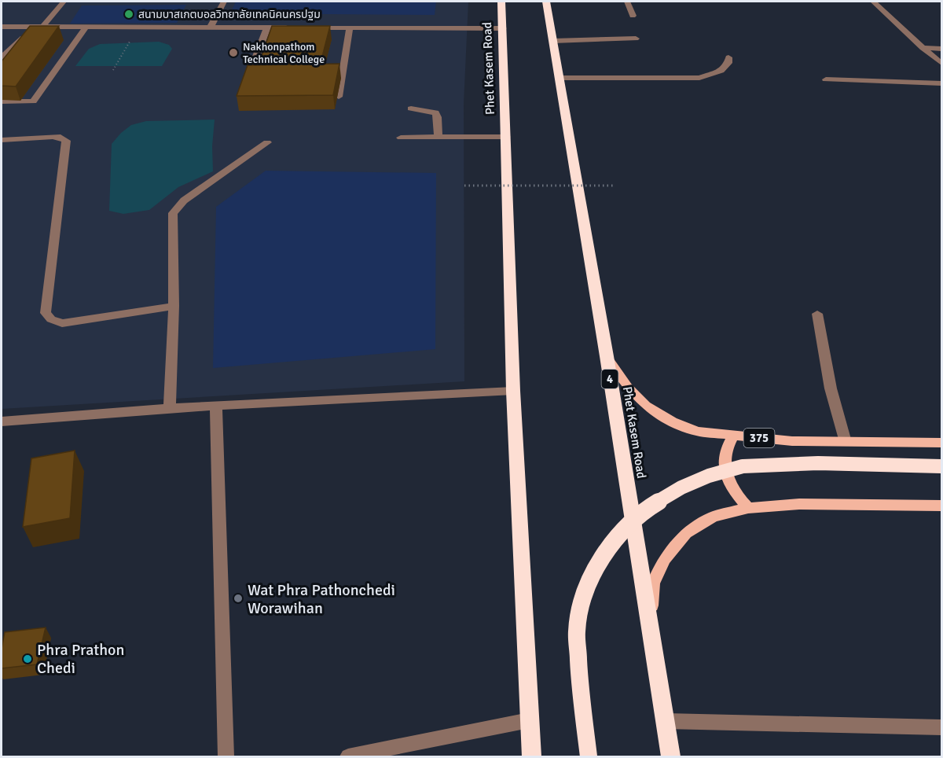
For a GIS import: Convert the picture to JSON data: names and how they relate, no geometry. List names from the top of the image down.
{
  "streets": {
    "highway": ["Phet Kasem Road", "4"],
    "main road": ["375"]
  },
  "crossings": [
    ["Phet Kasem Road", "375"]
  ],
  "places": [
    "สนามบาสเกตบอลวิทยาลัยเทคนิคนครปฐม",
    "Nakhonpathom Technical College",
    "Wat Phra Pathonchedi Worawihan",
    "Phra Prathon Chedi"
  ]
}
